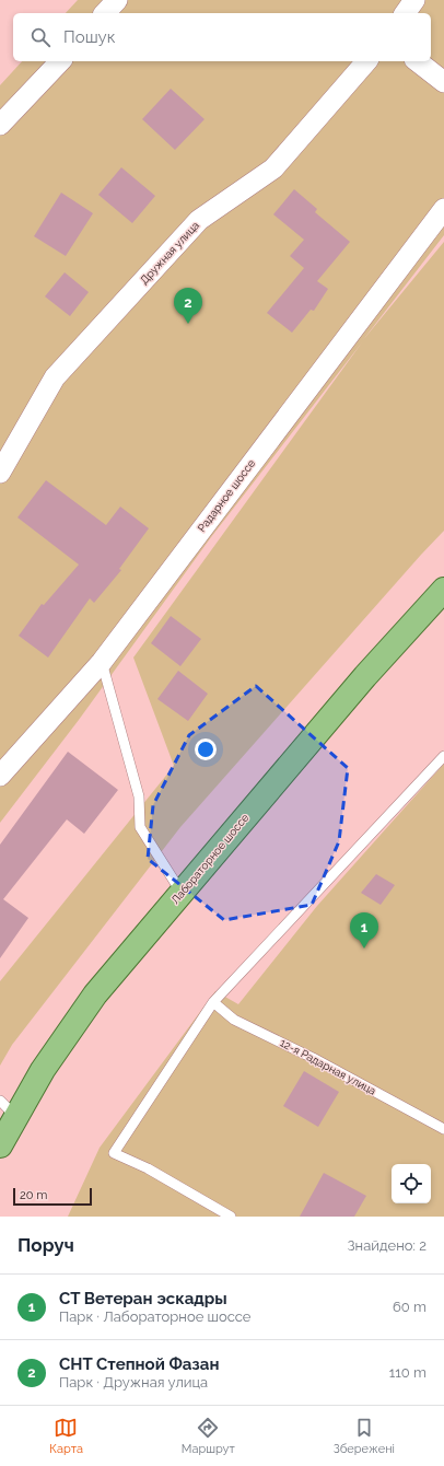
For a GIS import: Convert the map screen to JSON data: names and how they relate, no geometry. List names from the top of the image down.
{
  "streets": {
    "main road": ["Лабораторное шоссе"],
    "street": ["Дружная улица", "Радарное шоссе"],
    "lane": ["12-я Радарная улица"]
  },
  "scale_bar": "20 m",
  "page": {
    "search": "Пошук",
    "pins": ["2", "1"],
    "scale": "20 m",
    "heading": ["Поруч", "Знайдено: 2"],
    "list": [
      {
        "mark": "1",
        "name": "СТ Ветеран эскадры",
        "note": "Парк · Лабораторное шоссе",
        "value": "60 m"
      },
      {
        "mark": "2",
        "name": "СНТ Степной Фазан",
        "note": "Парк · Дружная улица",
        "value": "110 m"
      }
    ],
    "nav": ["Карта", "Маршрут", "Збережені"]
  }
}
